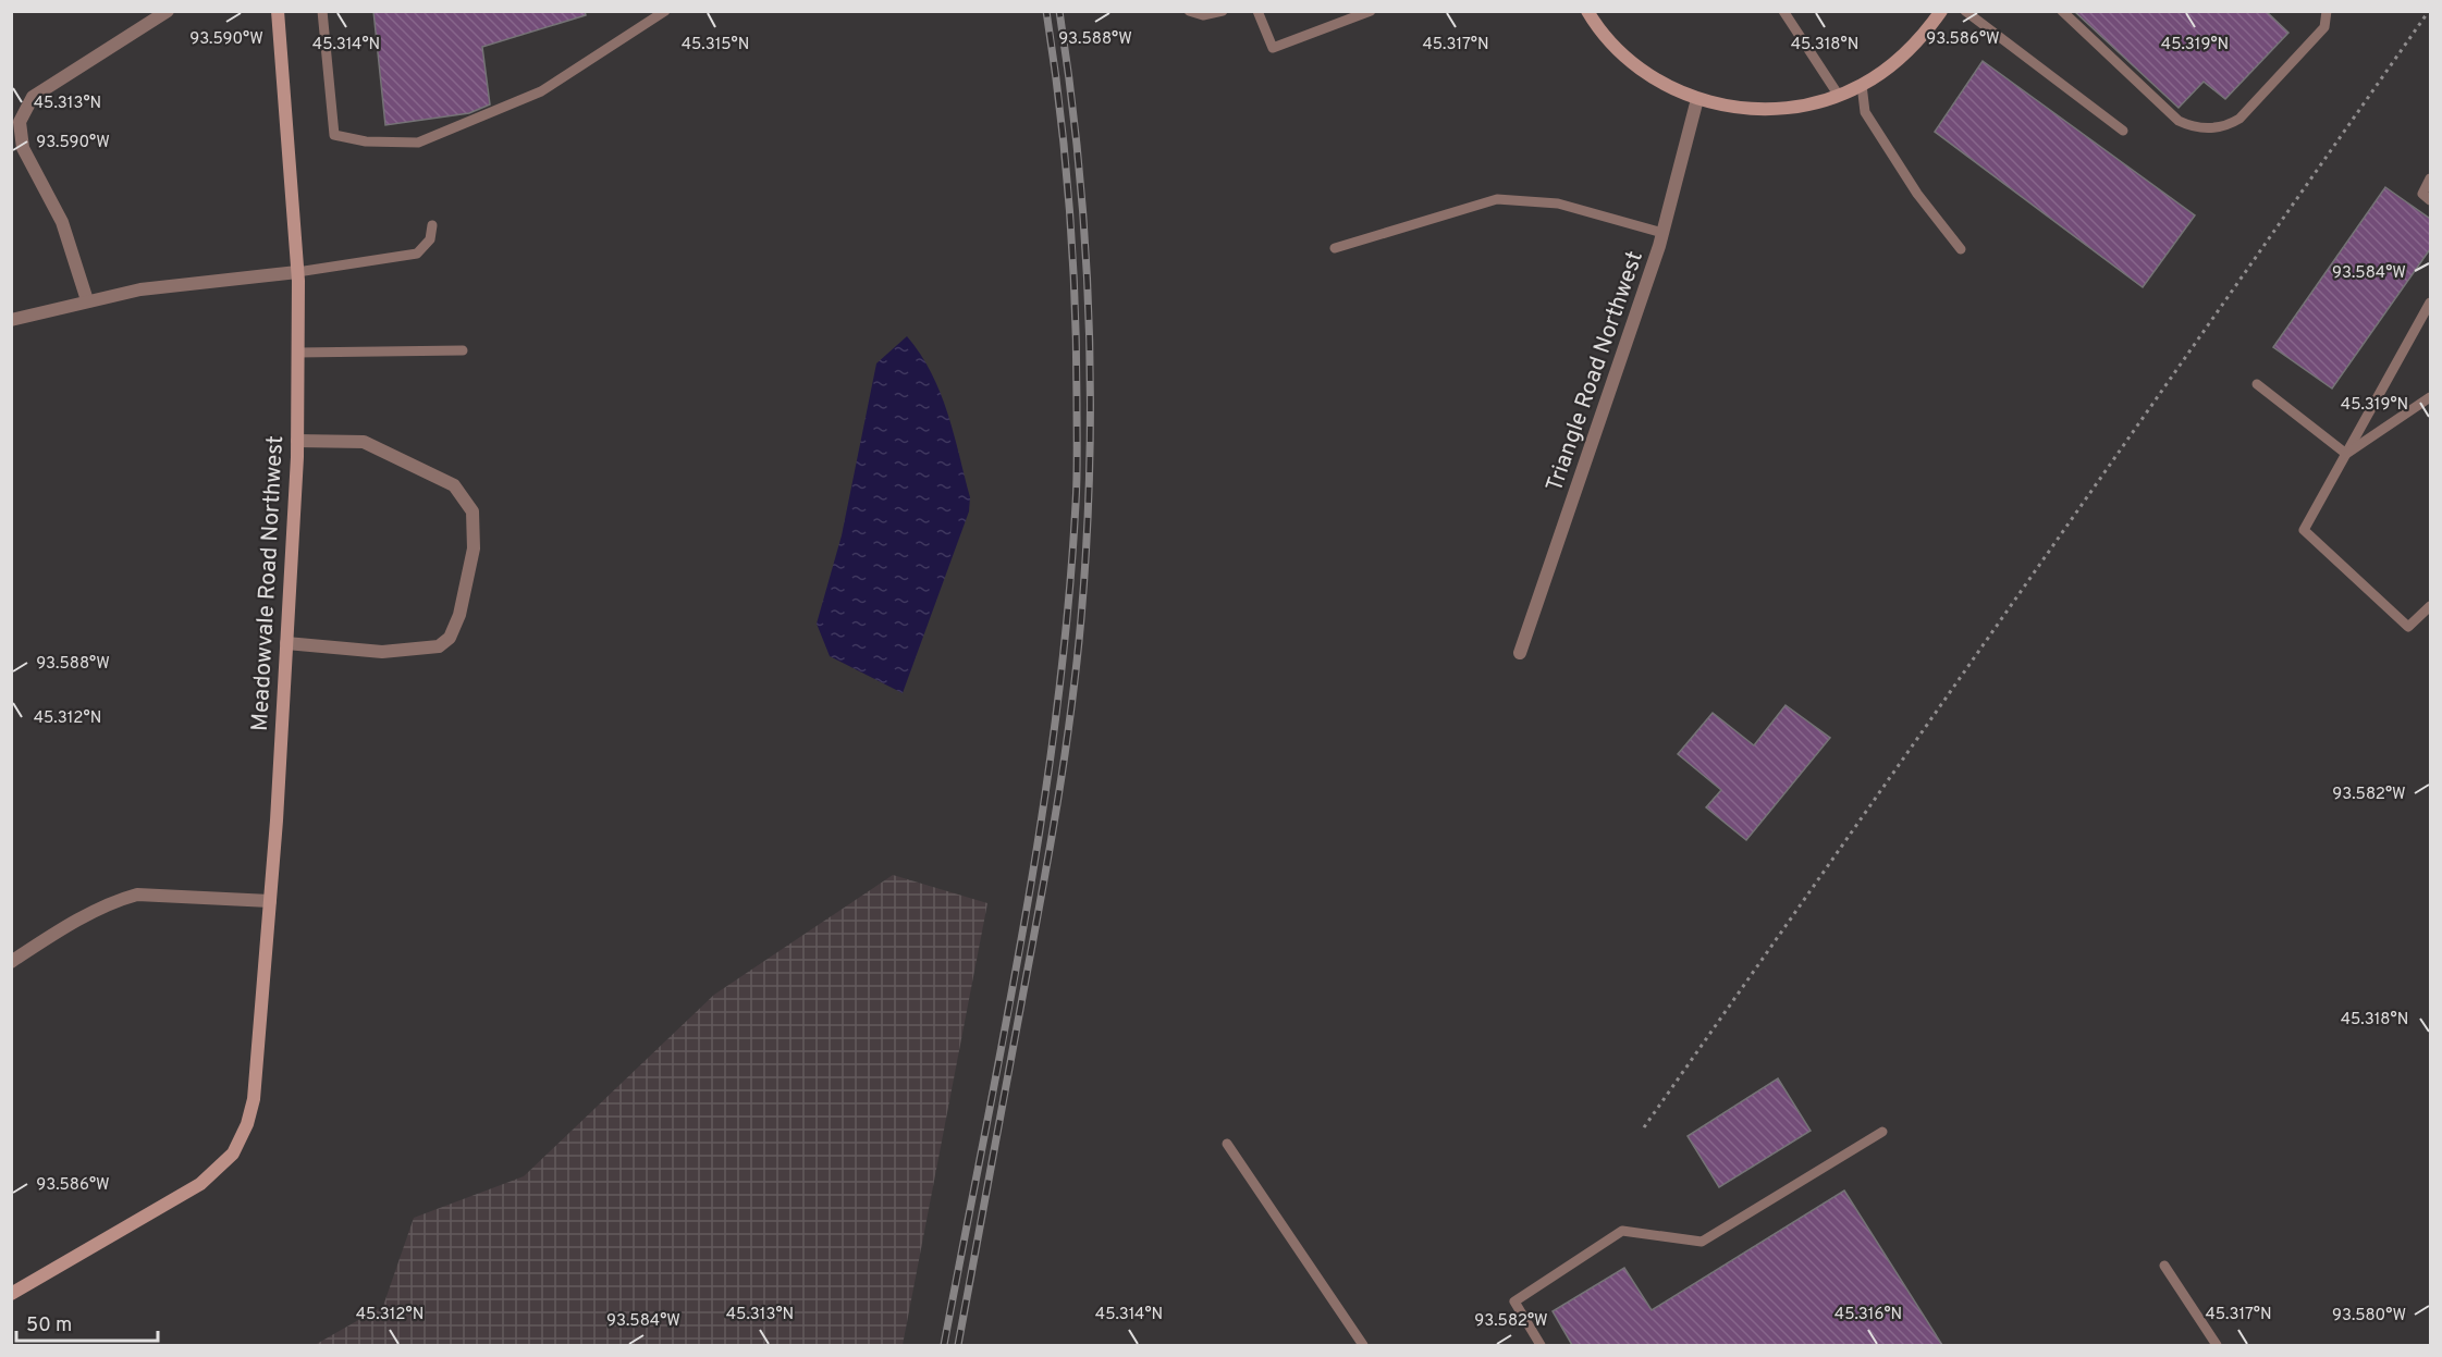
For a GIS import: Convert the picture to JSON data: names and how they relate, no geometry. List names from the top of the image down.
{
  "streets": {
    "street": ["Triangle Road Northwest", "Meadowvale Road Northwest"]
  },
  "scale_bar": "50 m",
  "coordinates": [
    "93.590°W",
    "93.588°W",
    "93.586°W",
    "45.314°N",
    "45.315°N",
    "45.317°N",
    "45.318°N",
    "45.319°N",
    "45.313°N",
    "93.584°W",
    "45.312°N",
    "93.582°W",
    "45.316°N",
    "93.580°W"
  ]
}
